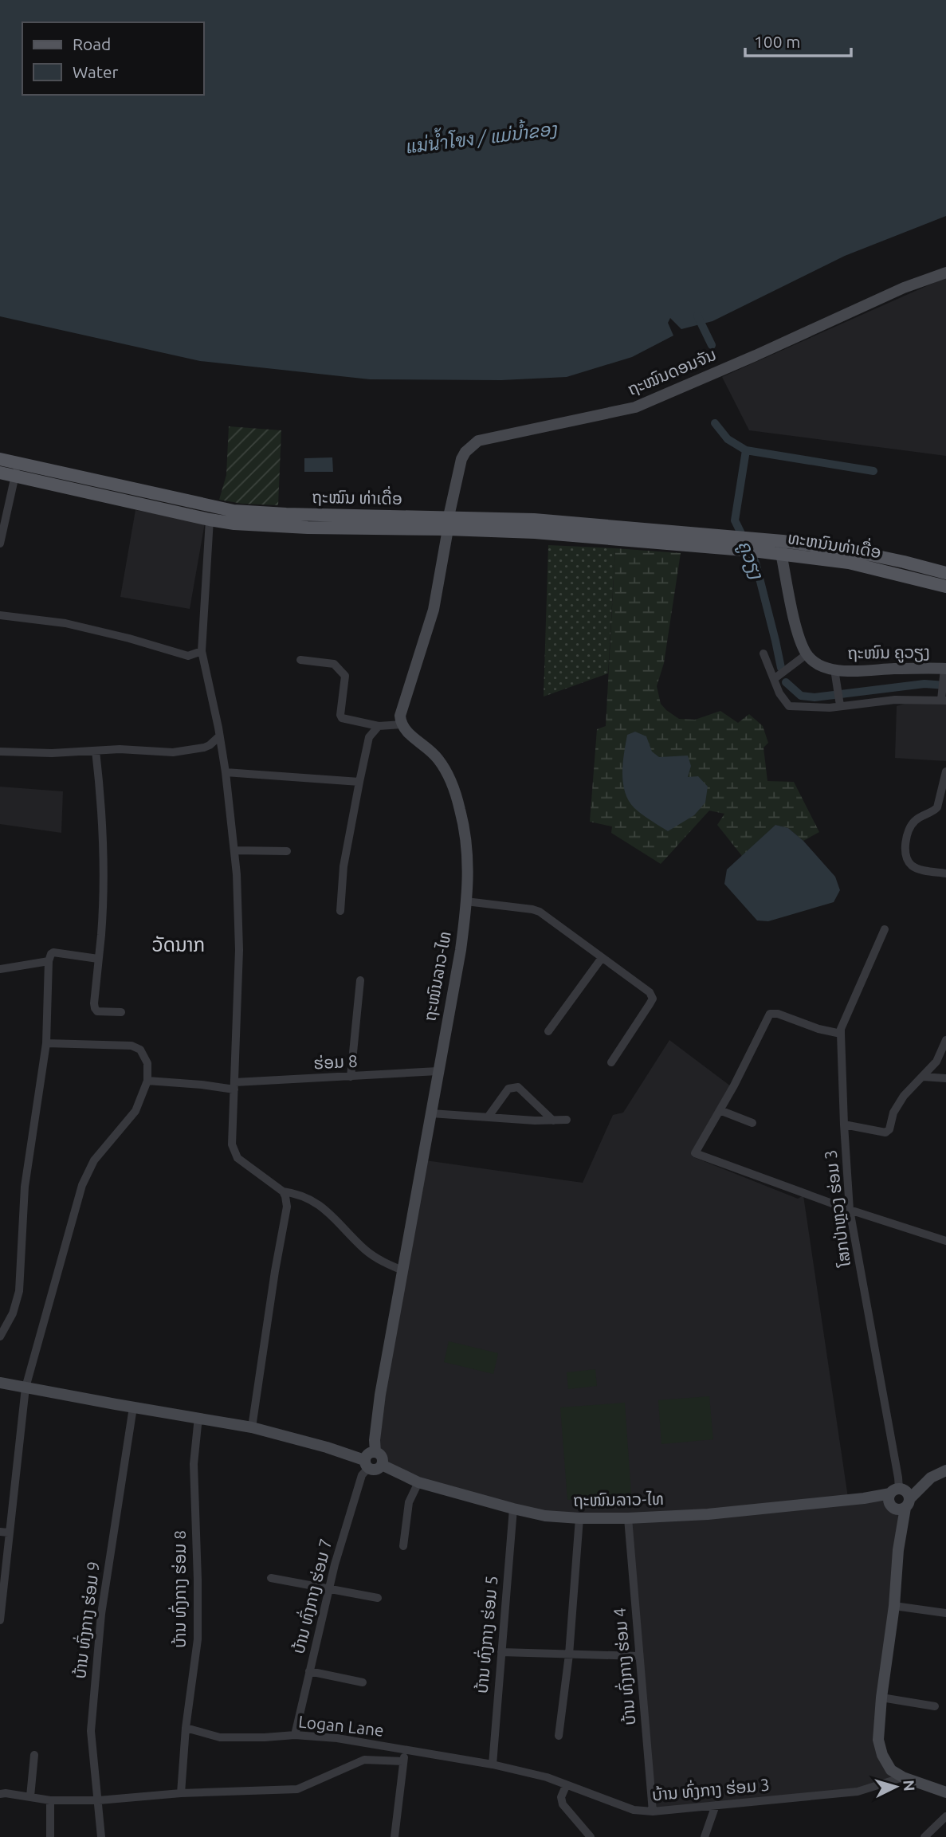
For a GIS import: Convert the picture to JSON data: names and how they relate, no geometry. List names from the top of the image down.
{
  "streets": {
    "main road": ["ຖະໝົນ ທ່າເດື່ອ", "ທະຫນົນທ່າເດື່ອ"],
    "street": [
      "ຖະໝົນດອນຈັນ",
      "ຖະໜົນ ຄູວຽງ",
      "ຖະໜົນລາວ-ໄທ",
      "ຮ່ອມ 8",
      "ໂສກປ່າຫຼວງ ຮ່ອມ 3",
      "ບ້ານ ທົ່ງກາງ ຮ່ອມ 8",
      "ບ້ານ ທົ່ງກາງ ຮ່ອມ 7",
      "ບ້ານ ທົ່ງກາງ ຮ່ອມ 9",
      "ບ້ານ ທົ່ງກາງ ຮ່ອມ 5",
      "ບ້ານ ທົ່ງກາງ ຮ່ອມ 4",
      "Logan Lane",
      "ບ້ານ ທົ່ງກາງ ຮ່ອມ 3"
    ]
  },
  "crossings": [
    ["ຖະໝົນດອນຈັນ", "ຖະໝົນ ທ່າເດື່ອ"],
    ["ຖະໝົນ ທ່າເດື່ອ", "ທະຫນົນທ່າເດື່ອ"],
    ["ຖະໜົນລາວ-ໄທ", "ຮ່ອມ 8"],
    ["ຖະໜົນລາວ-ໄທ", "ໂສກປ່າຫຼວງ ຮ່ອມ 3"],
    ["ຖະໜົນລາວ-ໄທ", "ບ້ານ ທົ່ງກາງ ຮ່ອມ 7"],
    ["ຖະໜົນລາວ-ໄທ", "ບ້ານ ທົ່ງກາງ ຮ່ອມ 5"],
    ["ຖະໜົນລາວ-ໄທ", "ບ້ານ ທົ່ງກາງ ຮ່ອມ 4"],
    ["ບ້ານ ທົ່ງກາງ ຮ່ອມ 8", "Logan Lane"],
    ["ບ້ານ ທົ່ງກາງ ຮ່ອມ 7", "Logan Lane"],
    ["ບ້ານ ທົ່ງກາງ ຮ່ອມ 5", "Logan Lane"],
    ["ບ້ານ ທົ່ງກາງ ຮ່ອມ 5", "ບ້ານ ທົ່ງກາງ ຮ່ອມ 3"],
    ["ບ້ານ ທົ່ງກາງ ຮ່ອມ 4", "ບ້ານ ທົ່ງກາງ ຮ່ອມ 3"],
    ["Logan Lane", "ບ້ານ ທົ່ງກາງ ຮ່ອມ 3"]
  ],
  "districts": ["ວັດນາກ"],
  "water": ["แม่น้ำโขง / ແມ່ນ້ຳຂອງ", "ຄູວຽງ"],
  "legend": ["Road", "Water"],
  "scale_bar": "100 m",
  "north": "right"
}
